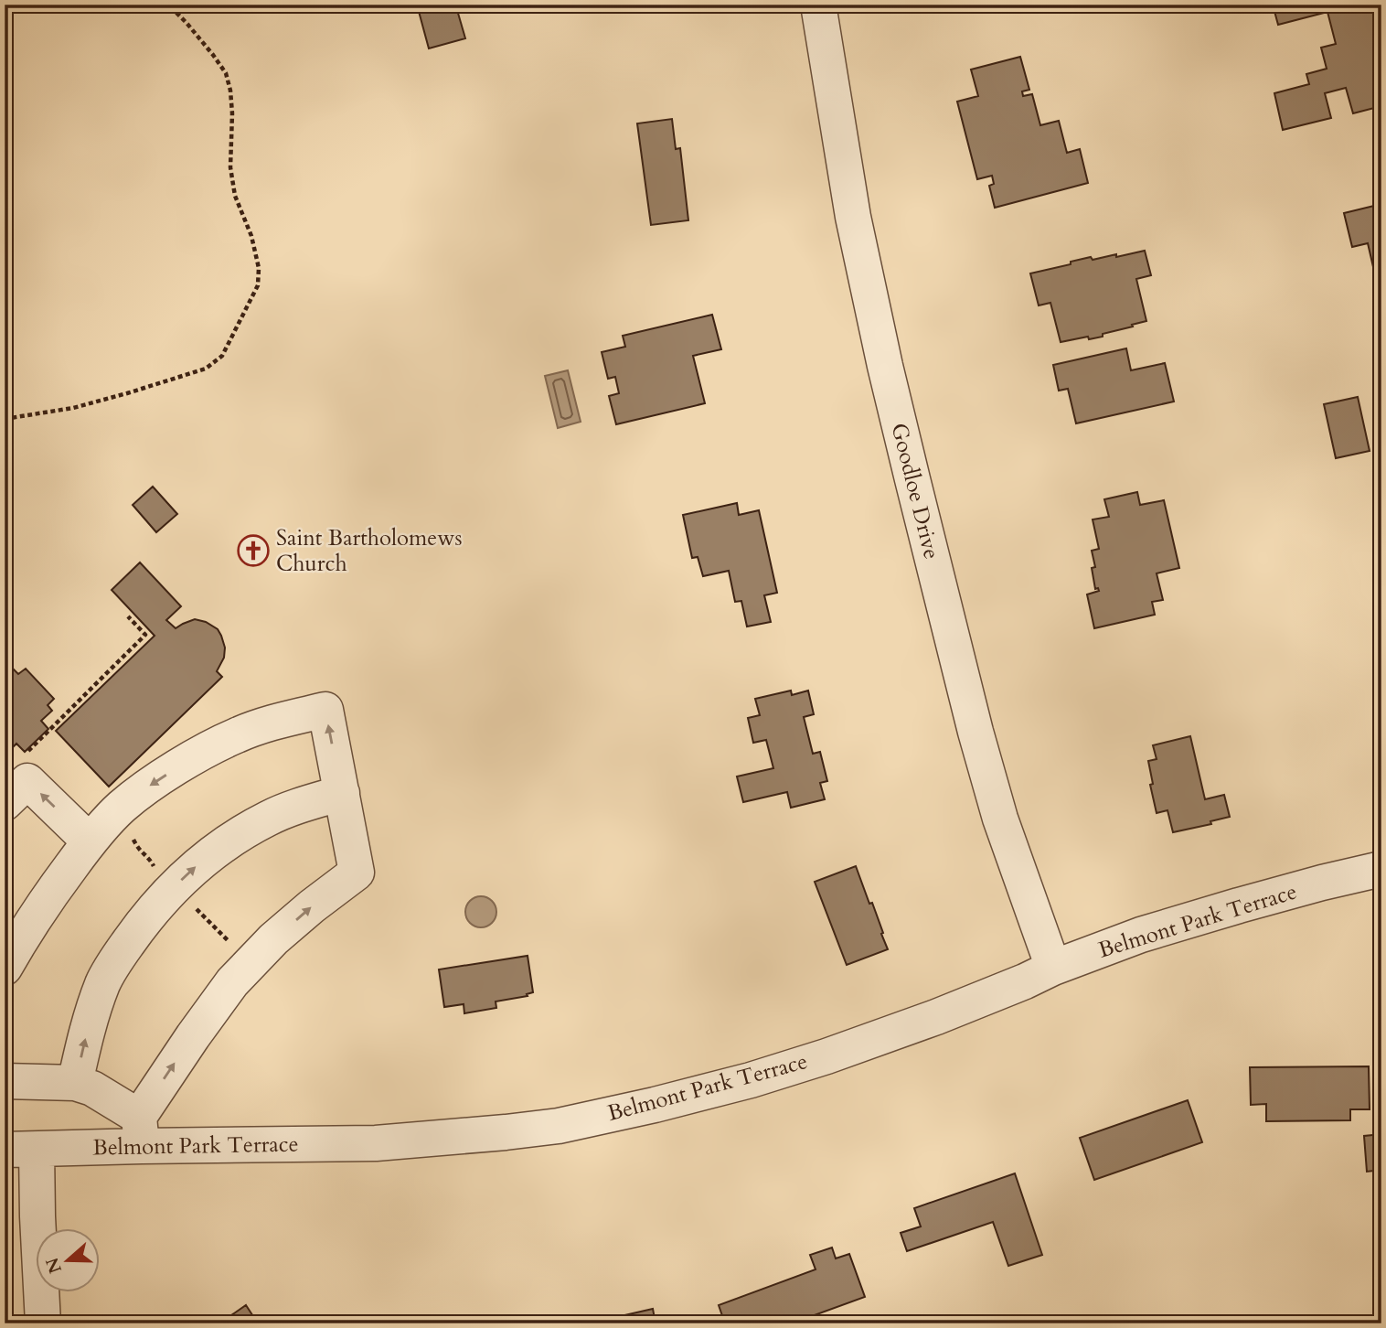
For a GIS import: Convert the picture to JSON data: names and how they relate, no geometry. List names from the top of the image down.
{
  "streets": {
    "street": ["Goodloe Drive", "Belmont Park Terrace"]
  },
  "crossings": [
    ["Goodloe Drive", "Belmont Park Terrace"]
  ],
  "places": {
    "church": ["Saint Bartholomews Church"]
  },
  "north": "left"
}
